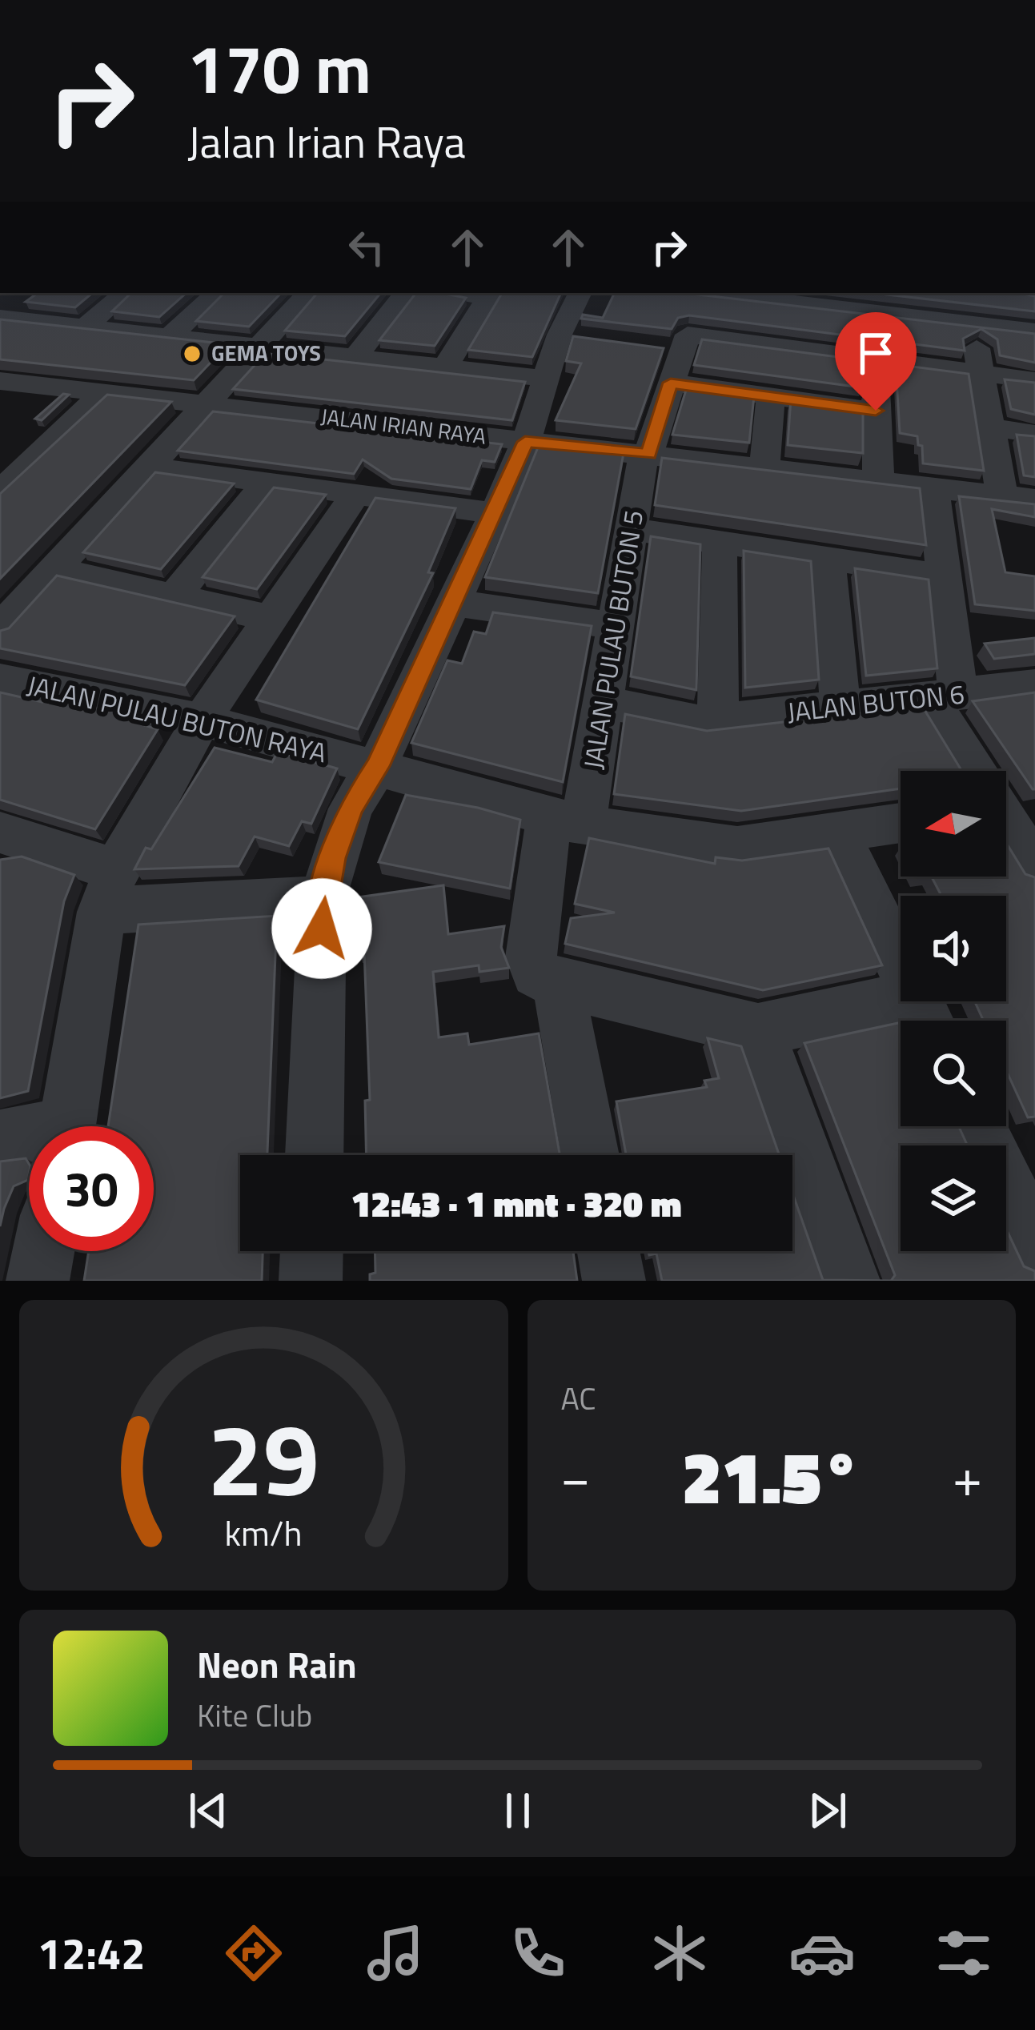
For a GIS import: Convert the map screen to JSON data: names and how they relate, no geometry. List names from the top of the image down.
{
  "streets": {
    "street": [
      "JALAN IRIAN RAYA",
      "JALAN PULAU BUTON 5",
      "JALAN BUTON 6",
      "JALAN PULAU BUTON RAYA"
    ]
  },
  "crossings": [
    ["JALAN IRIAN RAYA", "JALAN PULAU BUTON 5"],
    ["JALAN PULAU BUTON 5", "JALAN BUTON 6"],
    ["JALAN PULAU BUTON 5", "JALAN PULAU BUTON RAYA"]
  ],
  "places": ["GEMA TOYS"],
  "north": "left",
  "page": {
    "turn": ["170 m", "Jalan Irian Raya"],
    "limit": "30",
    "trip": "12:43 · 1 mnt · 320 m",
    "tile": "AC",
    "heat": ["−", "21.5°", "+"],
    "song": ["Neon Rain", "Kite Club"],
    "tabs": "12:42",
    "gauge": ["29", "km/h"]
  }
}
